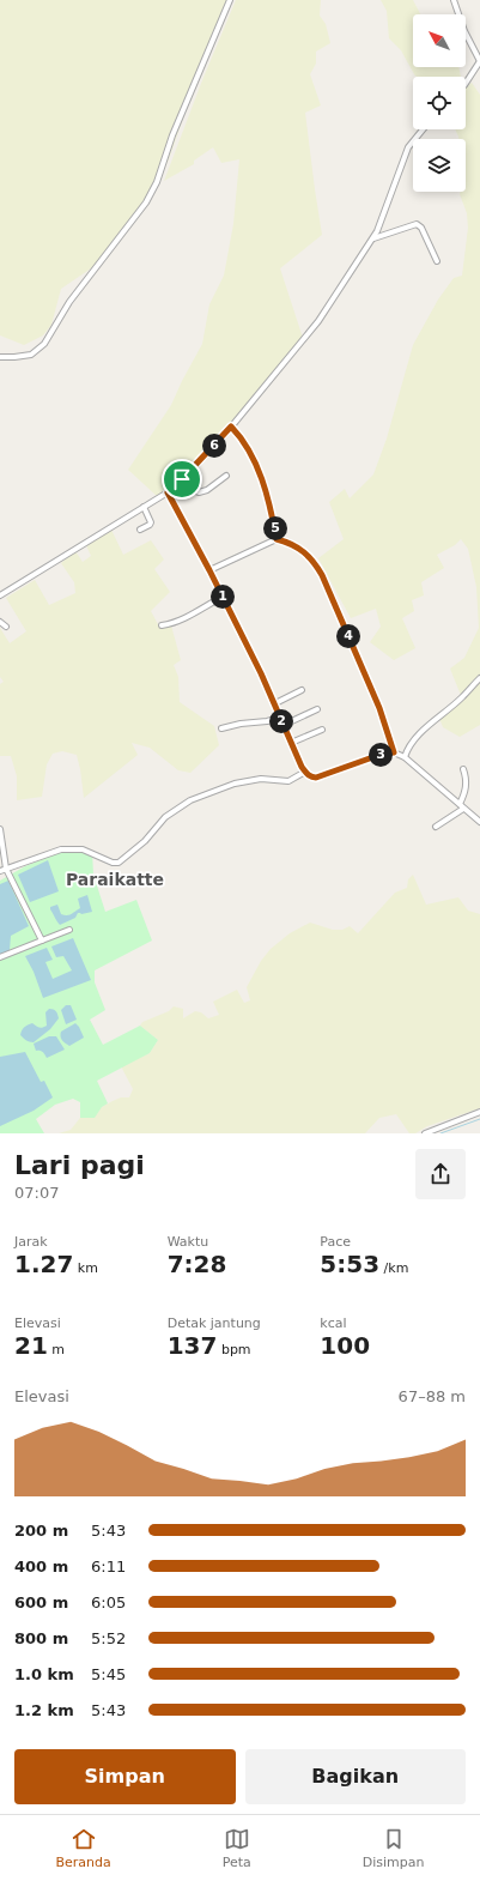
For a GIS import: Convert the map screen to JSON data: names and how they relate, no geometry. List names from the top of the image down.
{
  "districts": ["Paraikatte"],
  "north": "top left",
  "page": {
    "pins": [
      "6",
      "5",
      "1",
      "4",
      "2",
      "3"
    ],
    "heading": ["Lari pagi", "07:07"],
    "stats": [
      ["Jarak", "1.27 km"],
      ["Waktu", "7:28"],
      ["Pace", "5:53 /km"],
      ["Elevasi", "21 m"],
      ["Detak jantung", "137 bpm"],
      ["kcal", "100"]
    ],
    "chart": ["Elevasi", "67–88 m"],
    "list": [
      {
        "name": "200 m",
        "note": "5:43"
      },
      {
        "name": "400 m",
        "note": "6:11"
      },
      {
        "name": "600 m",
        "note": "6:05"
      },
      {
        "name": "800 m",
        "note": "5:52"
      },
      {
        "name": "1.0 km",
        "note": "5:45"
      },
      {
        "name": "1.2 km",
        "note": "5:43"
      }
    ],
    "buttons": ["Simpan", "Bagikan"],
    "tabs": ["Beranda", "Peta", "Disimpan"]
  }
}
